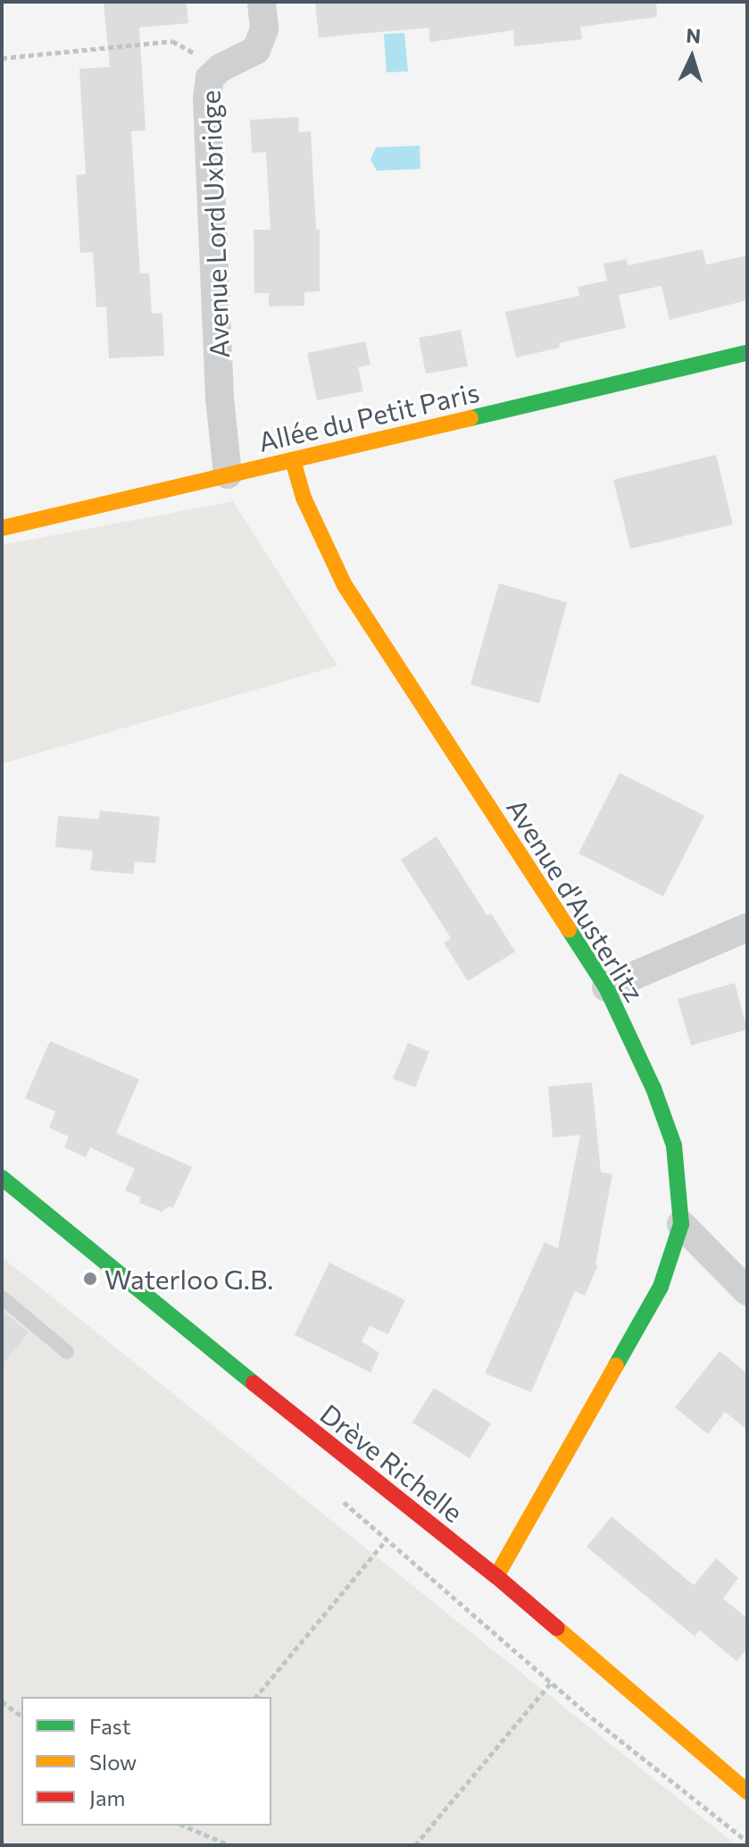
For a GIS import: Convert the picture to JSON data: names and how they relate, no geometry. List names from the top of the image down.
{
  "streets": {
    "street": [
      "Avenue Lord Uxbridge",
      "Allée du Petit Paris",
      "Avenue d'Austerlitz",
      "Drève Richelle"
    ]
  },
  "crossings": [
    ["Avenue Lord Uxbridge", "Allée du Petit Paris"],
    ["Allée du Petit Paris", "Avenue d'Austerlitz"],
    ["Avenue d'Austerlitz", "Drève Richelle"]
  ],
  "places": ["Waterloo G.B."],
  "legend": ["Fast", "Slow", "Jam"],
  "north": "top"
}
